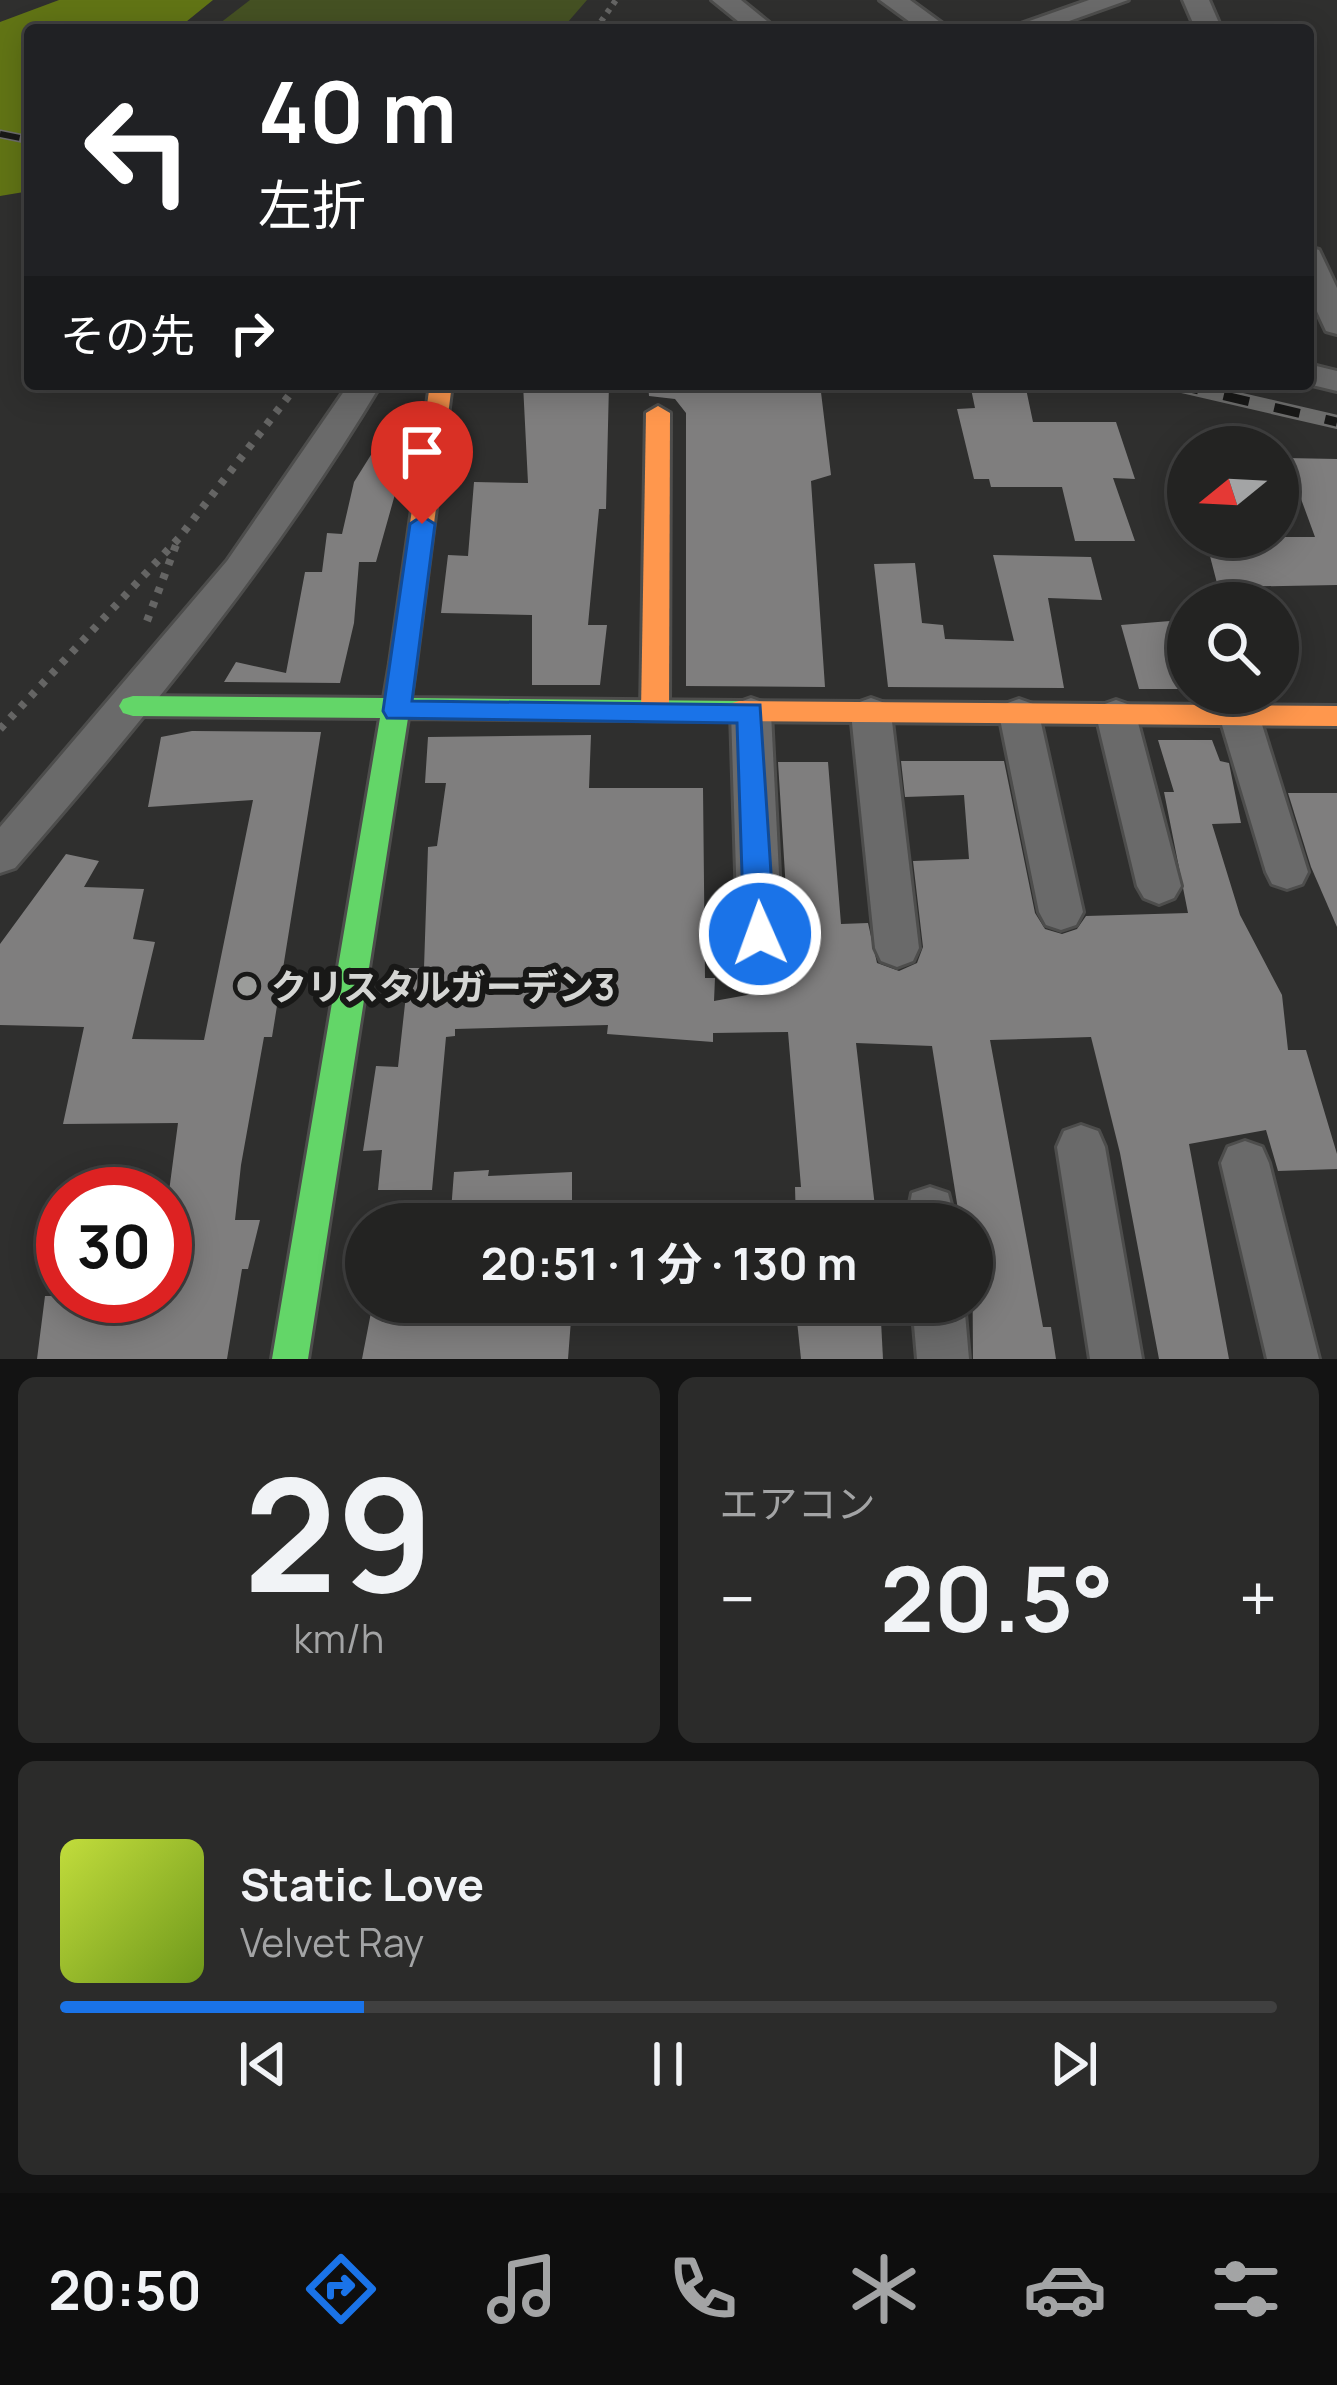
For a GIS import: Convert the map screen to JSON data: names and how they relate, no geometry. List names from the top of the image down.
{
  "places": ["クリスタルガーデン3"],
  "north": "left",
  "page": {
    "turn": ["40 m", "左折"],
    "then": "その先",
    "limit": "30",
    "trip": "20:51 · 1 分 · 130 m",
    "tile": [
      ["29", "km/h"],
      "エアコン"
    ],
    "heat": ["−", "20.5°", "+"],
    "song": ["Static Love", "Velvet Ray"],
    "tabs": "20:50"
  }
}
